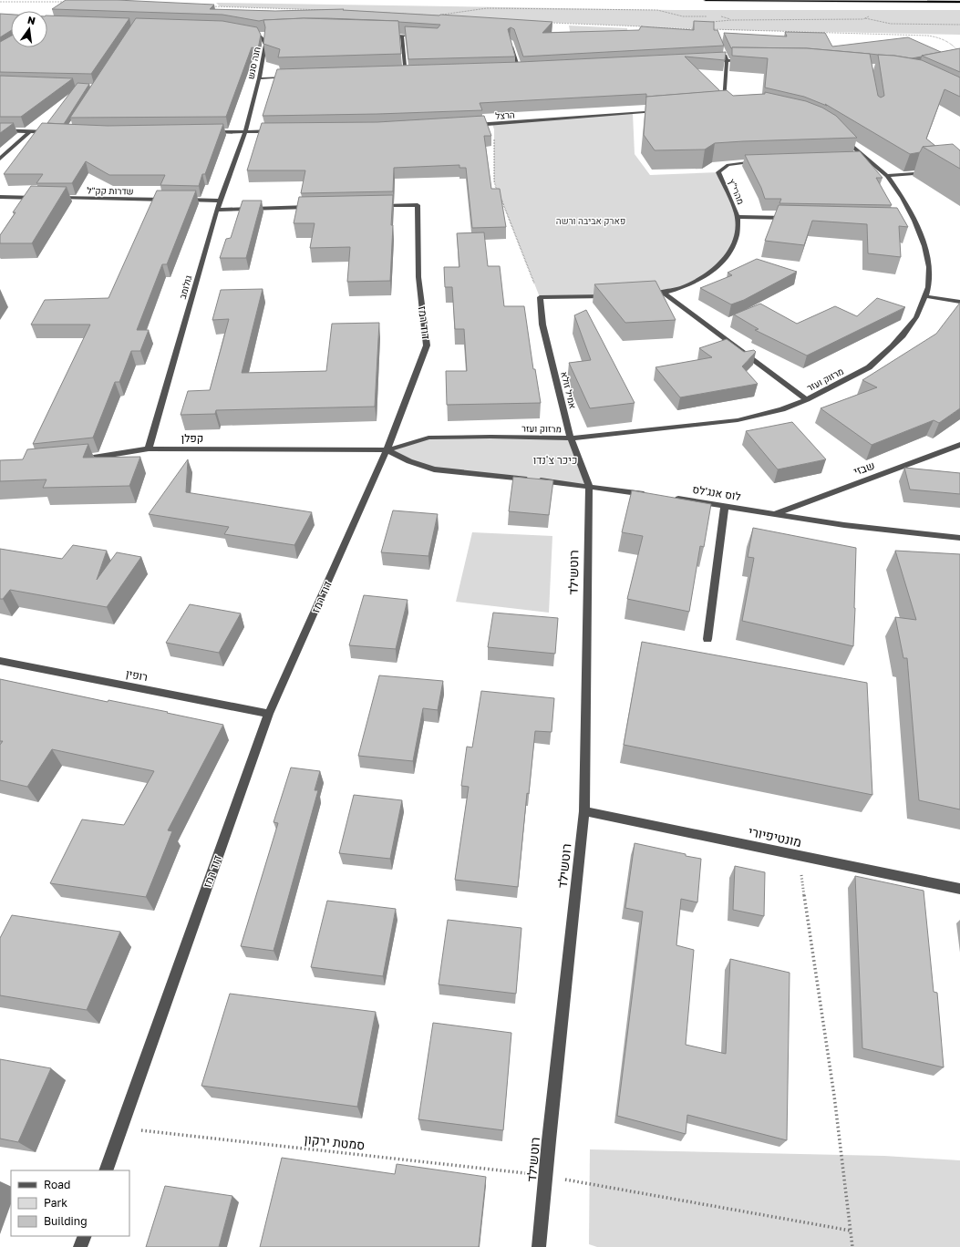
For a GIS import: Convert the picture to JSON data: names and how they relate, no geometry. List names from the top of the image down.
{
  "streets": {
    "street": [
      "חנה סנש",
      "הרצל",
      "שדרות קק\"ל",
      "מהרי\"ץ",
      "גולומב",
      "דוד רמז",
      "מרזוק ועזר",
      "אמיל זולא",
      "קפלן",
      "שבזי",
      "לוס אנג'לס",
      "רוטשילד",
      "רופין",
      "מונטיפיורי"
    ],
    "path": ["סמטת ירקון"]
  },
  "crossings": [
    ["חנה סנש", "גולומב"],
    ["גולומב", "קפלן"],
    ["דוד רמז", "מרזוק ועזר"],
    ["דוד רמז", "קפלן"],
    ["דוד רמז", "רופין"],
    ["דוד רמז", "סמטת ירקון"],
    ["מרזוק ועזר", "אמיל זולא"],
    ["מרזוק ועזר", "קפלן"],
    ["אמיל זולא", "רוטשילד"],
    ["שבזי", "לוס אנג'לס"],
    ["רוטשילד", "מונטיפיורי"],
    ["רוטשילד", "סמטת ירקון"]
  ],
  "parks": ["פארק אביבה ורשה", "כיכר צ'נדו"],
  "legend": ["Road", "Park", "Building"],
  "north": "top"
}
